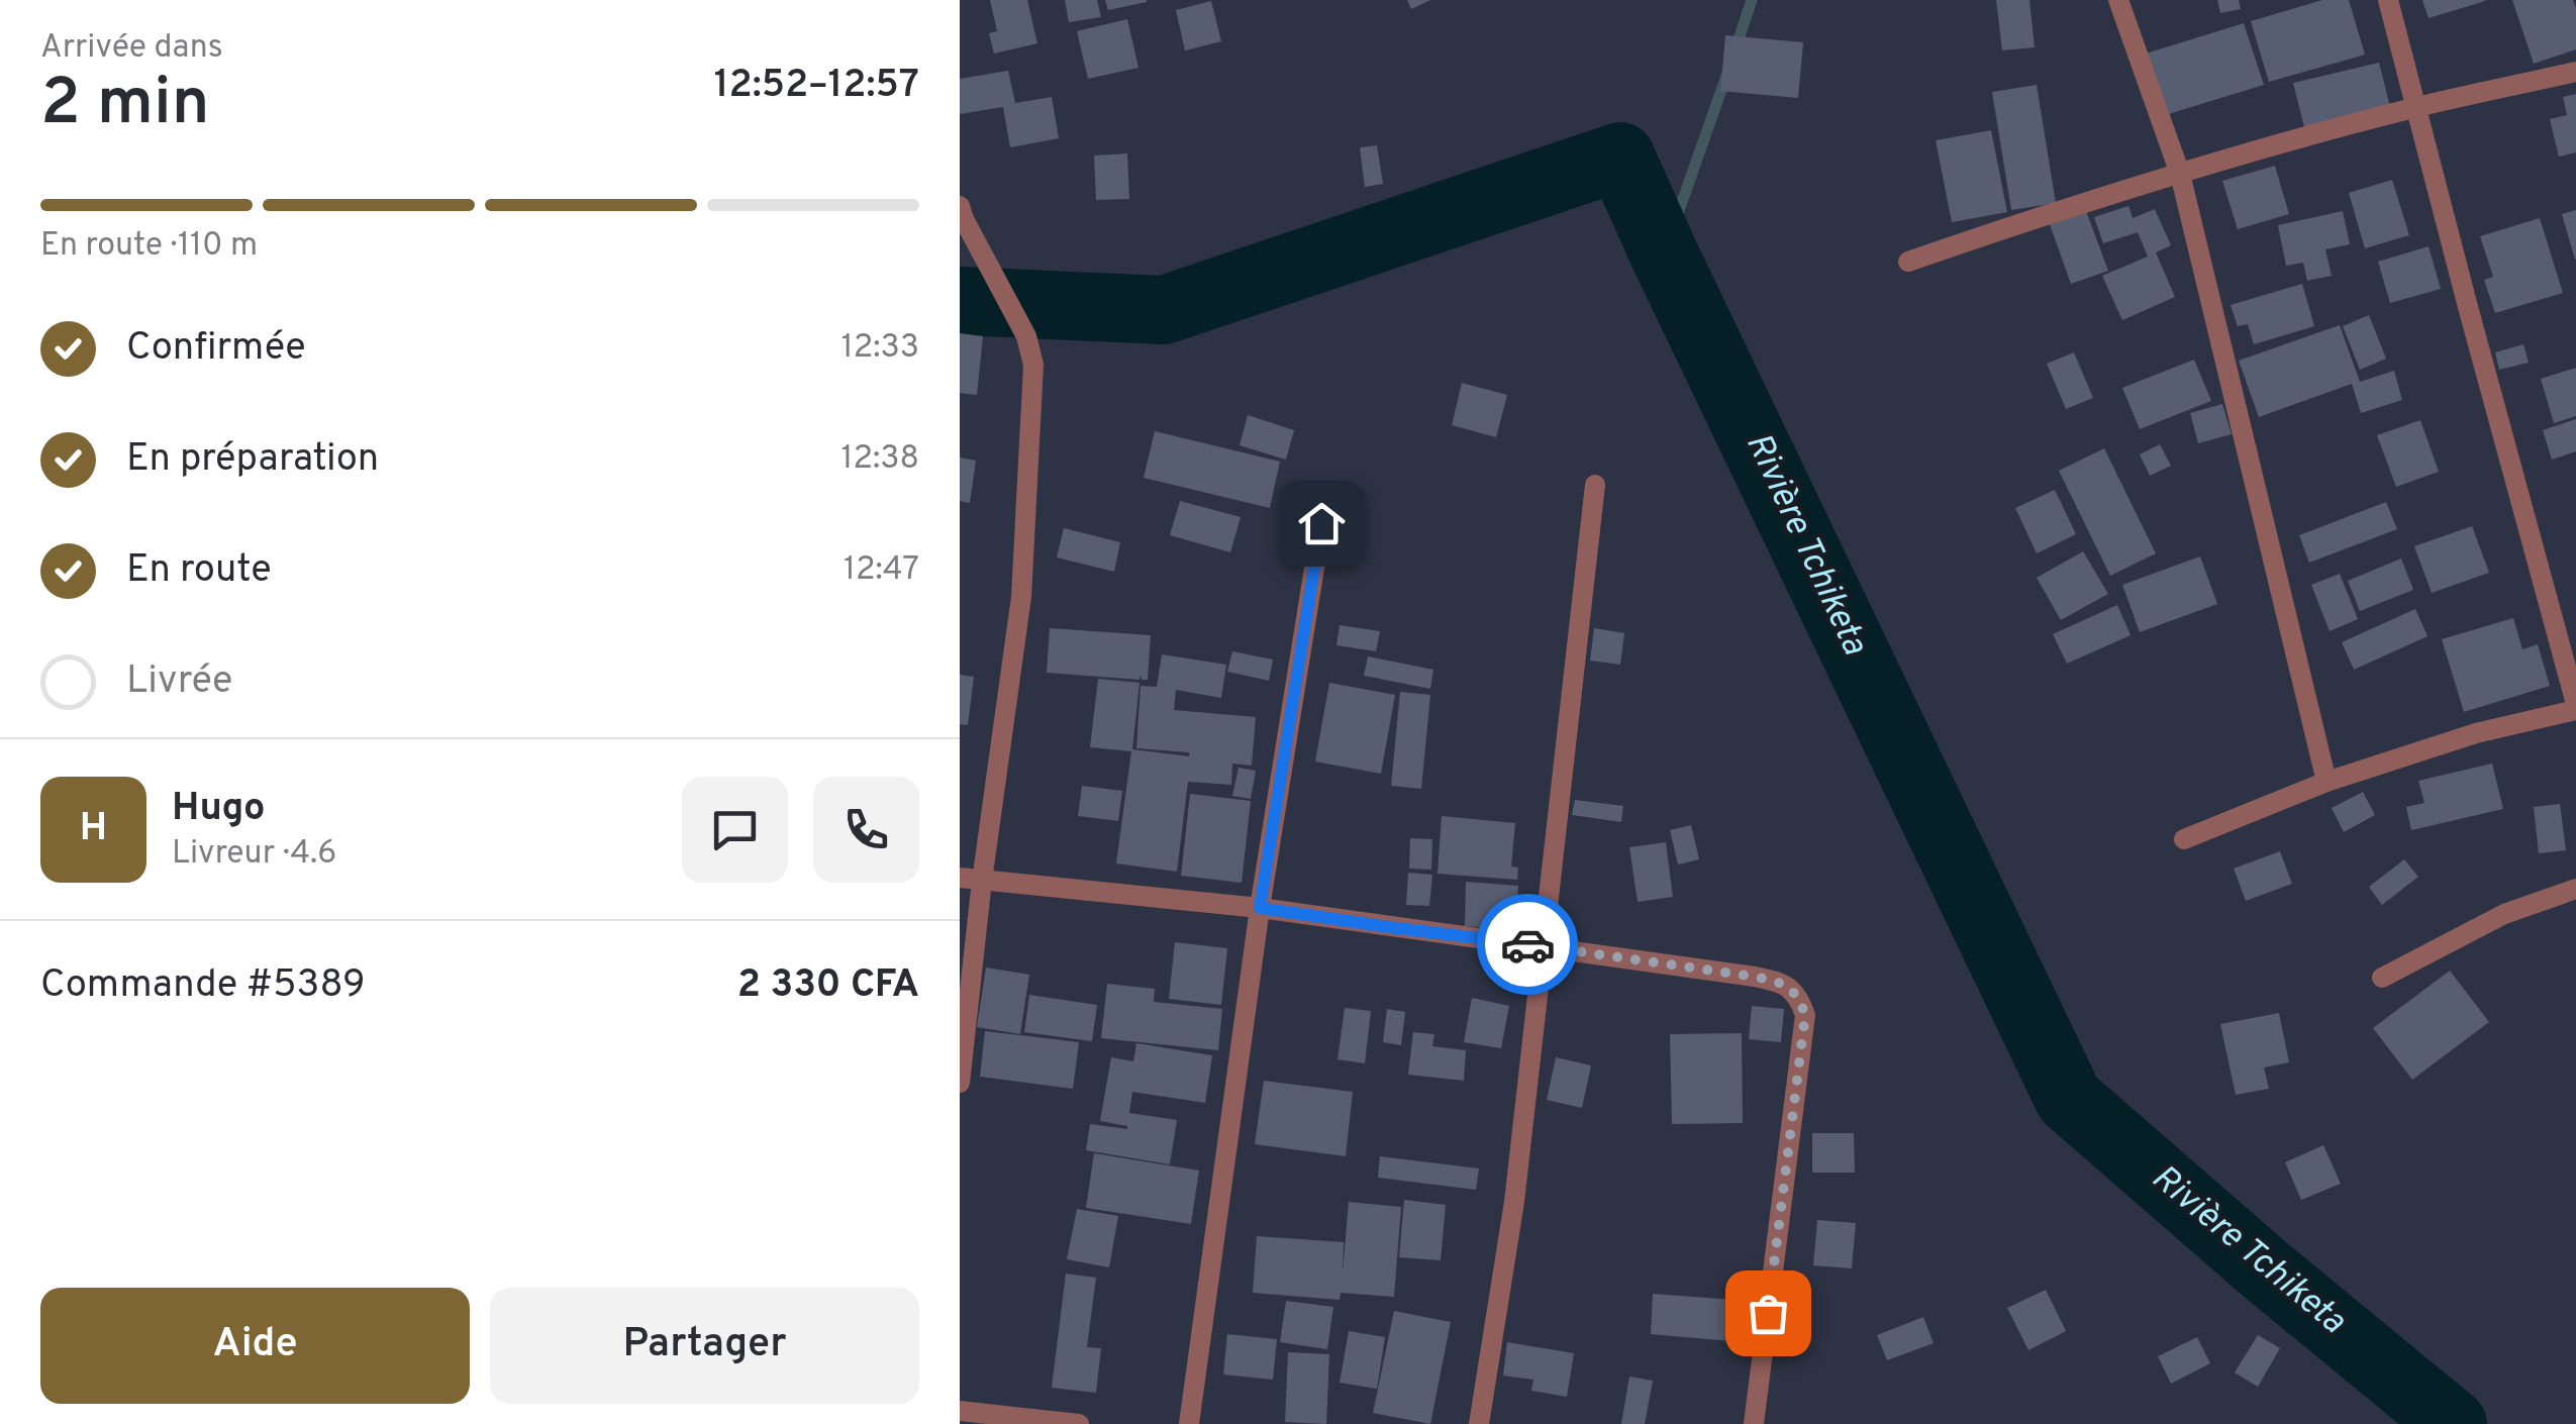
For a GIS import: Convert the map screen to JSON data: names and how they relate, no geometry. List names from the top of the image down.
{
  "water": ["Rivière Tchiketa"],
  "page": {
    "heading": ["2 min", "Arrivée dans", "12:52–12:57"],
    "panel": [
      "Hugo",
      "Livreur · 4.6",
      "Commande #5389",
      "2 330 CFA"
    ],
    "bar": "En route · 110 m",
    "list": [
      ["Confirmée", "12:33"],
      ["En préparation", "12:38"],
      ["En route", "12:47"],
      "Livrée"
    ],
    "round": "H",
    "buttons": ["Aide", "Partager"]
  }
}
